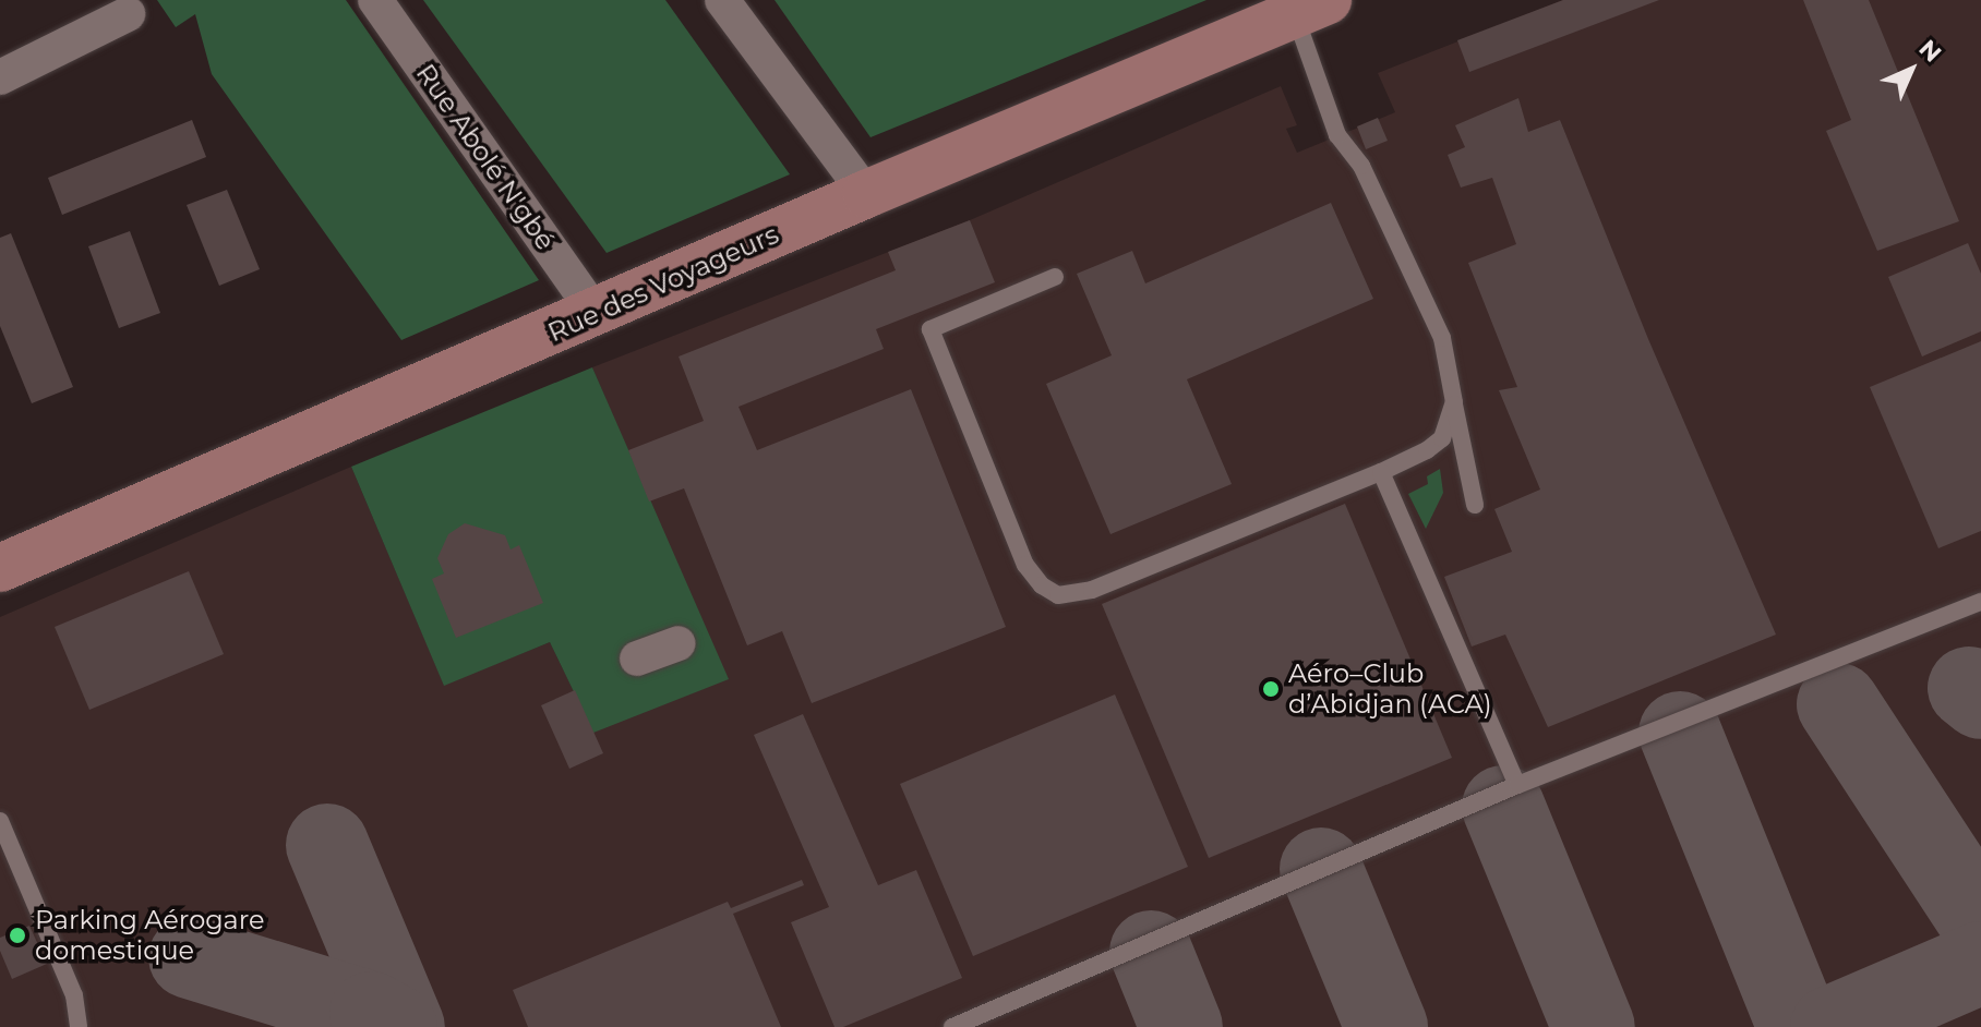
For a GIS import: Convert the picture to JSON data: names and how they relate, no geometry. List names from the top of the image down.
{
  "streets": {
    "street": ["Rue Abolé N'gbé", "Rue des Voyageurs"]
  },
  "crossings": [
    ["Rue Abolé N'gbé", "Rue des Voyageurs"]
  ],
  "places": ["Aéro–Club d’Abidjan (ACA)", "Parking Aérogare domestique"],
  "north": "top right"
}
